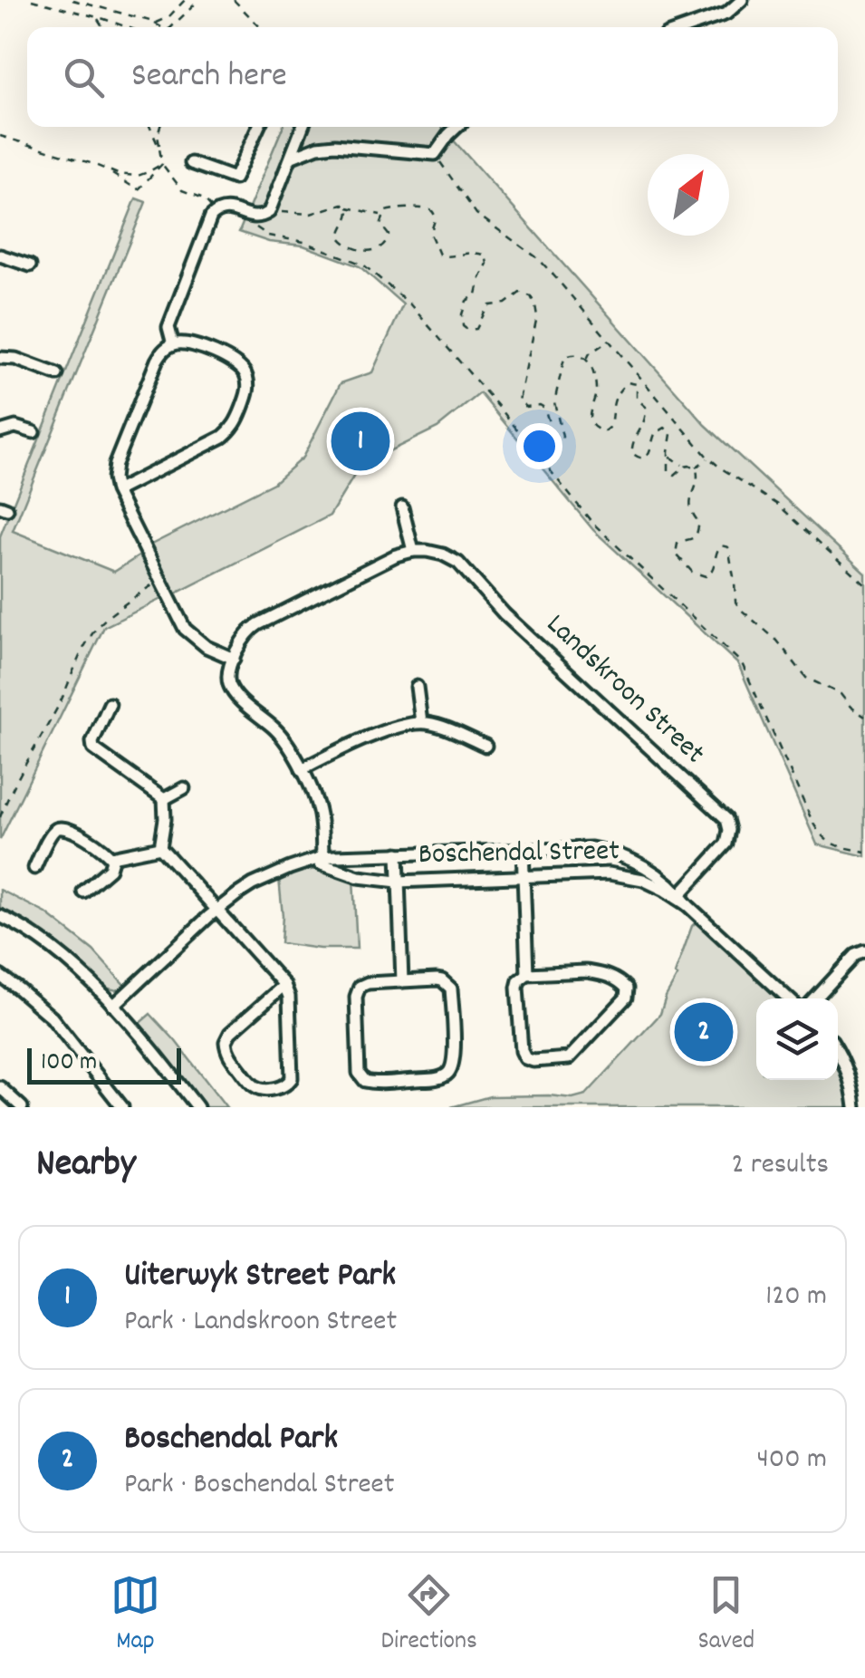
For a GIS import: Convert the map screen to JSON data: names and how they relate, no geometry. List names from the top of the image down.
{
  "streets": {
    "street": ["Landskroon Street", "Boschendal Street"]
  },
  "crossings": [
    ["Landskroon Street", "Boschendal Street"]
  ],
  "scale_bar": "100 m",
  "north": "top right",
  "page": {
    "search": "Search here",
    "pins": ["1", "2"],
    "scale": "100 m",
    "heading": ["Nearby", "2 results"],
    "list": [
      {
        "mark": "1",
        "name": "Uiterwyk Street Park",
        "note": "Park · Landskroon Street",
        "value": "120 m"
      },
      {
        "mark": "2",
        "name": "Boschendal Park",
        "note": "Park · Boschendal Street",
        "value": "400 m"
      }
    ],
    "nav": ["Map", "Directions", "Saved"]
  }
}
